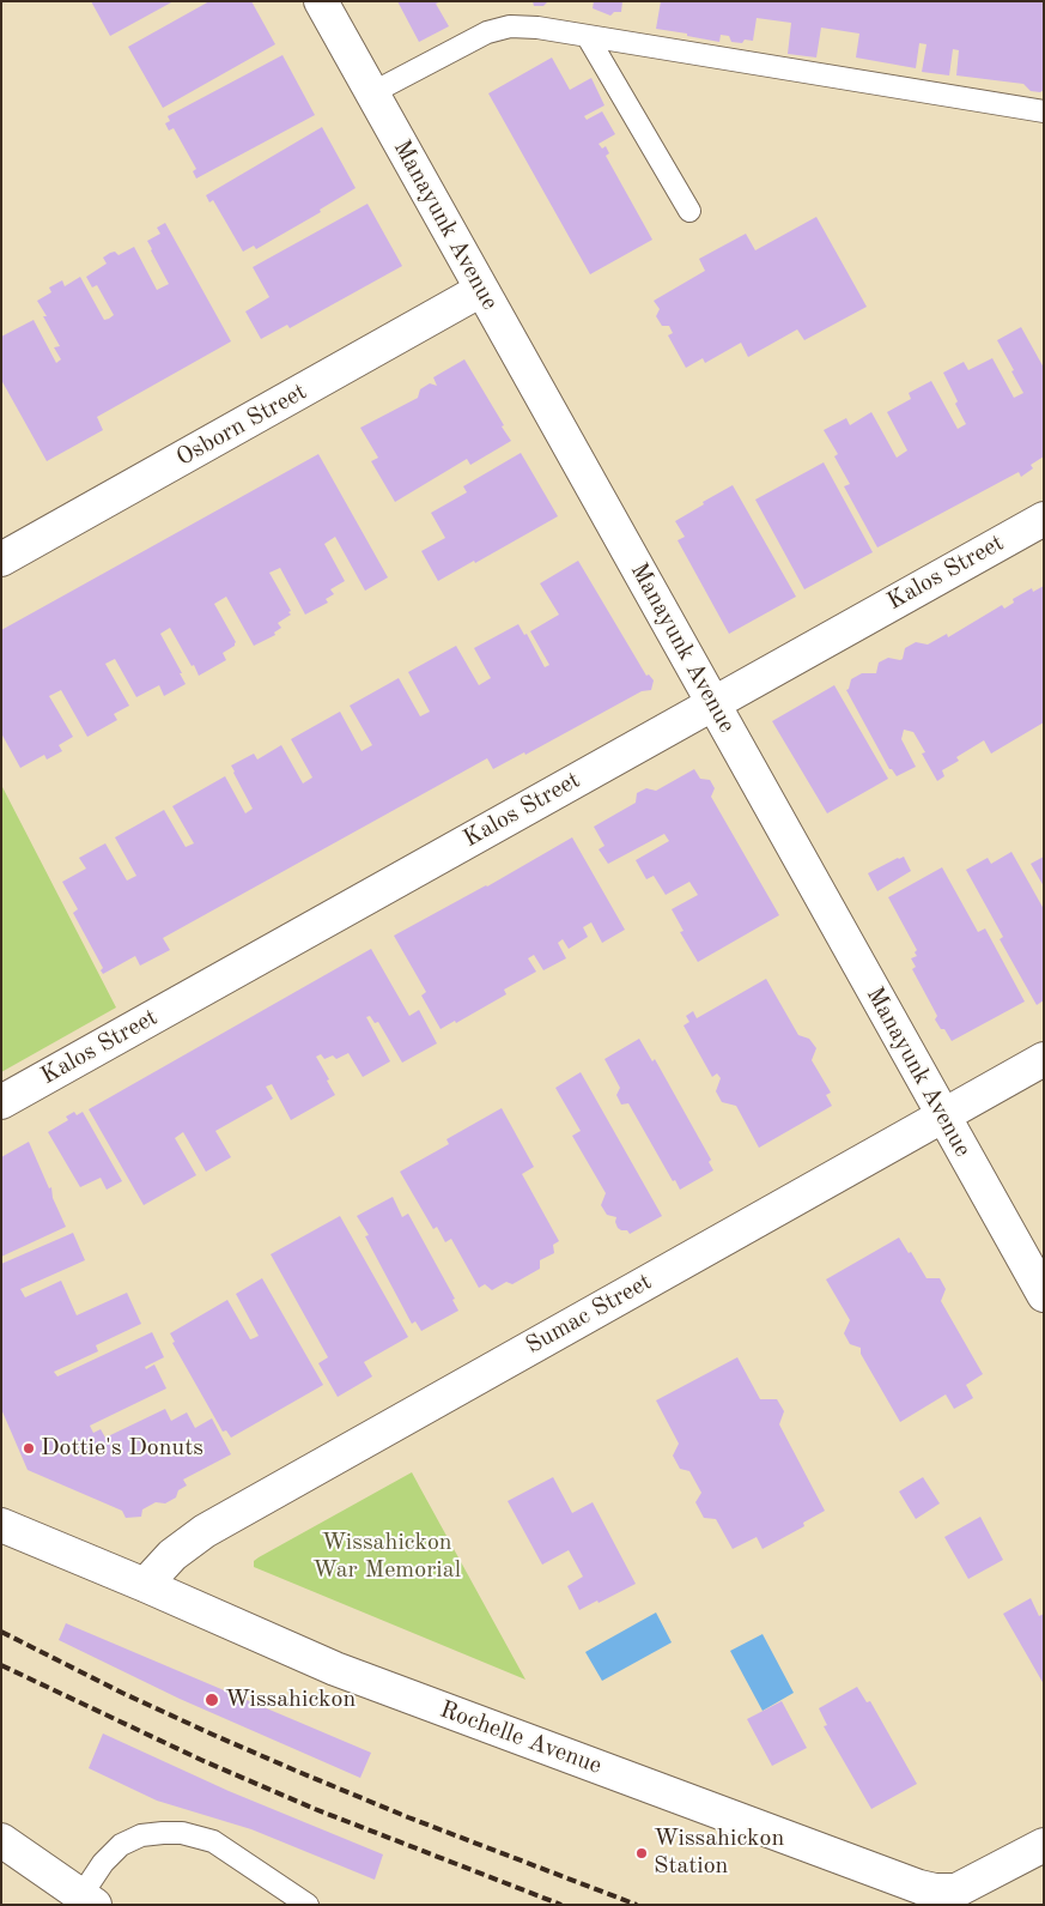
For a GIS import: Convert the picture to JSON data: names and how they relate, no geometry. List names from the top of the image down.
{
  "streets": {
    "street": [
      "Manayunk Avenue",
      "Osborn Street",
      "Kalos Street",
      "Sumac Street",
      "Rochelle Avenue"
    ]
  },
  "crossings": [
    ["Manayunk Avenue", "Osborn Street"],
    ["Manayunk Avenue", "Kalos Street"],
    ["Manayunk Avenue", "Sumac Street"],
    ["Sumac Street", "Rochelle Avenue"]
  ],
  "parks": ["Wissahickon War Memorial"],
  "places": ["Dottie's Donuts", "Wissahickon", "Wissahickon Station"]
}
